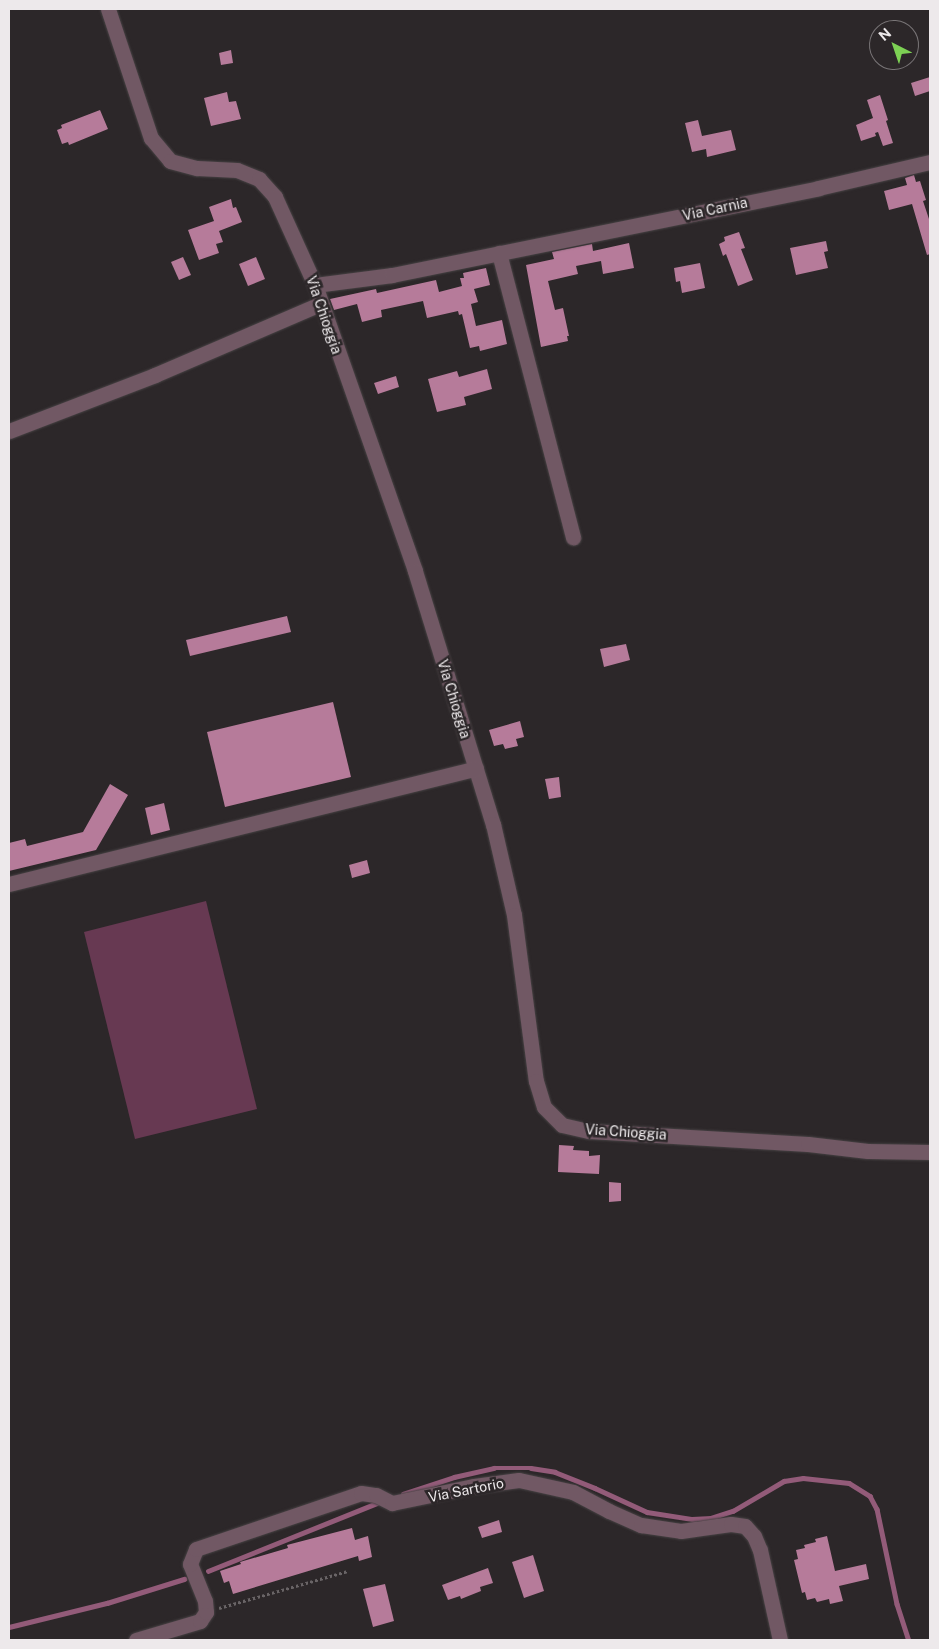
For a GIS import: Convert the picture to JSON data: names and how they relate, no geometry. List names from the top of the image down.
{
  "streets": {
    "street": ["Via Carnia", "Via Chioggia", "Via Sartorio"]
  },
  "crossings": [
    ["Via Carnia", "Via Chioggia"]
  ],
  "north": "top left"
}
